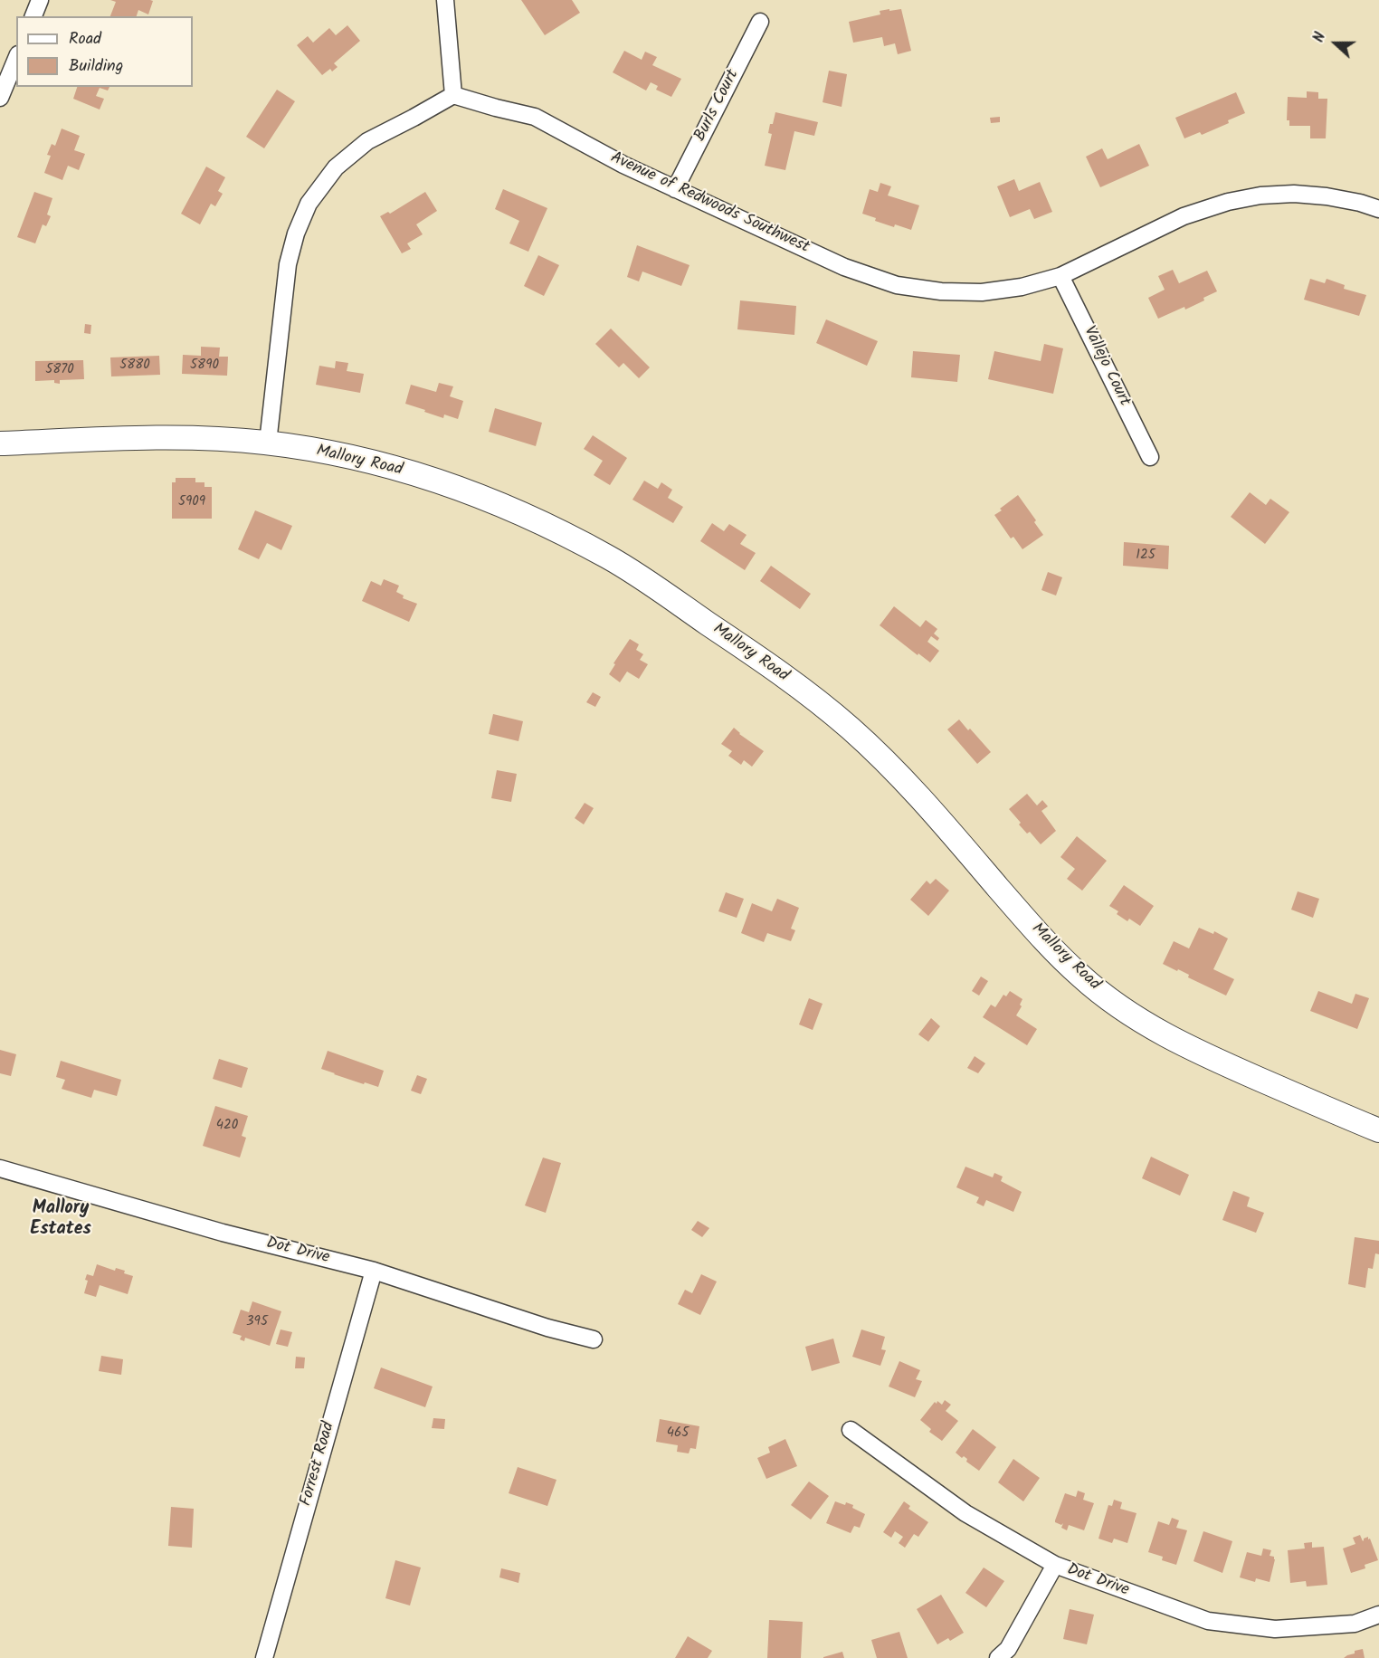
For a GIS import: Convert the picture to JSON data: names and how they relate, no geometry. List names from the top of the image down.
{
  "streets": {
    "street": [
      "Burls Court",
      "Avenue of Redwoods Southwest",
      "Vallejo Court",
      "Mallory Road",
      "Dot Drive",
      "Forrest Road"
    ]
  },
  "crossings": [
    ["Burls Court", "Avenue of Redwoods Southwest"],
    ["Avenue of Redwoods Southwest", "Vallejo Court"],
    ["Dot Drive", "Forrest Road"]
  ],
  "districts": ["Mallory Estates"],
  "house_numbers": [
    "5880",
    "5890",
    "5870",
    "5909",
    "125",
    "420",
    "395",
    "465"
  ],
  "legend": ["Road", "Building"],
  "north": "left"
}
